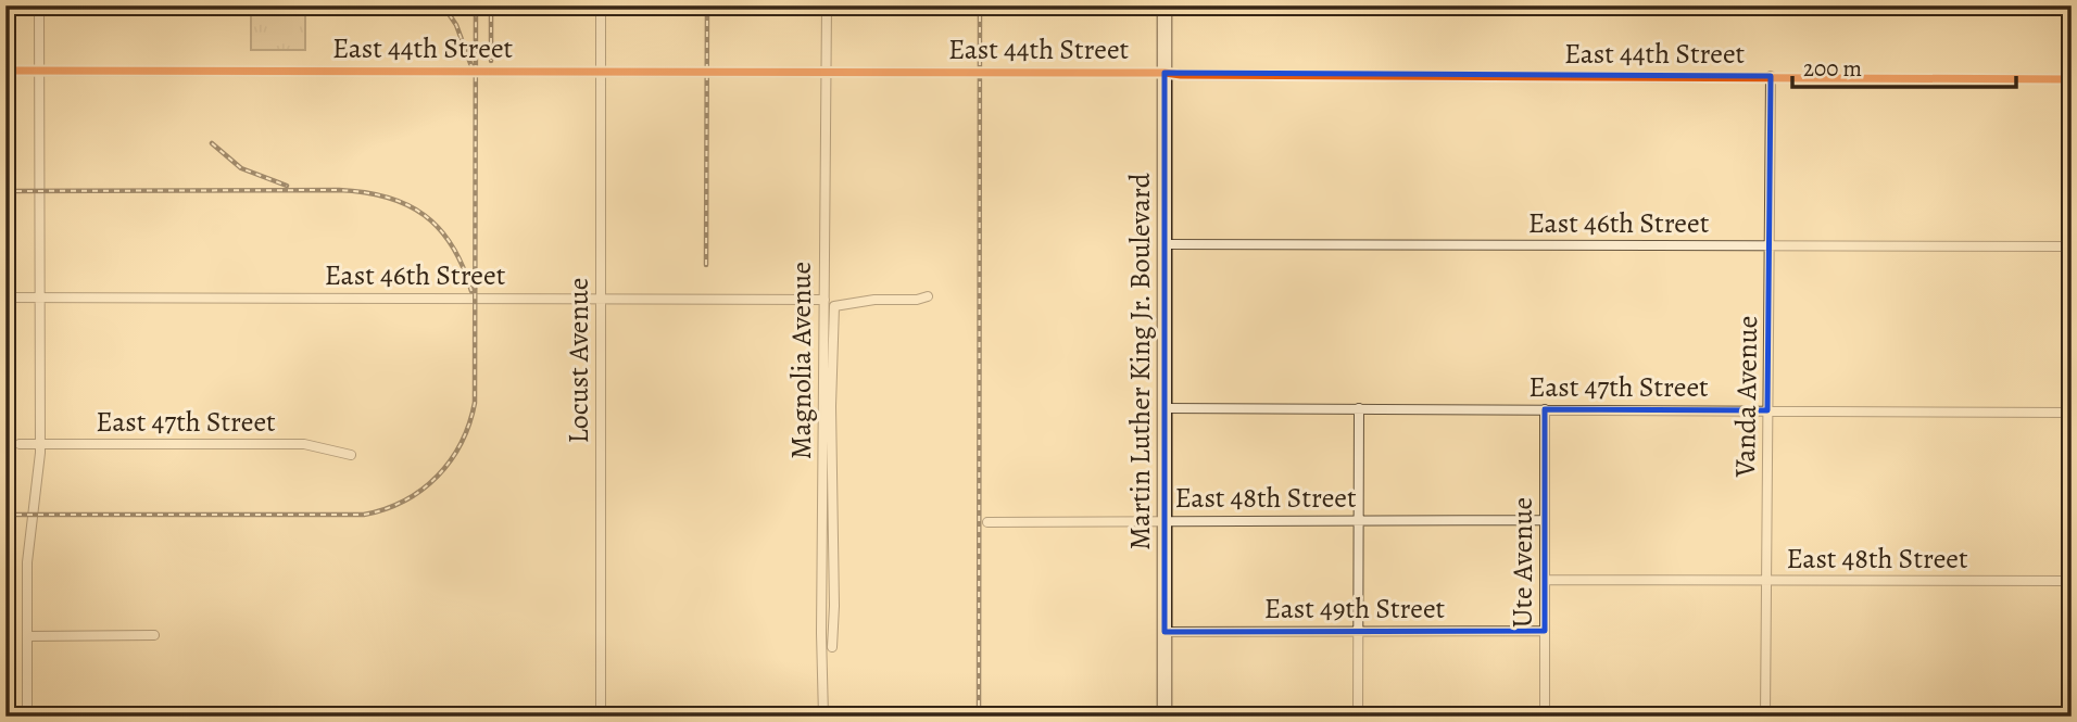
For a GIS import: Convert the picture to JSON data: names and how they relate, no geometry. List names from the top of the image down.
{
  "streets": {
    "main road": ["Martin Luther King Jr. Boulevard"],
    "street": [
      "East 44th Street",
      "East 46th Street",
      "Locust Avenue",
      "Magnolia Avenue",
      "East 47th Street",
      "Vanda Avenue",
      "East 48th Street",
      "Ute Avenue",
      "East 49th Street"
    ]
  },
  "crossings": [
    ["East 44th Street", "Locust Avenue"],
    ["East 44th Street", "Magnolia Avenue"],
    ["East 44th Street", "Martin Luther King Jr. Boulevard"],
    ["East 44th Street", "Vanda Avenue"],
    ["East 46th Street", "Locust Avenue"],
    ["East 46th Street", "Magnolia Avenue"],
    ["East 46th Street", "Martin Luther King Jr. Boulevard"],
    ["East 46th Street", "Vanda Avenue"],
    ["Martin Luther King Jr. Boulevard", "East 47th Street"],
    ["Martin Luther King Jr. Boulevard", "East 48th Street"],
    ["Martin Luther King Jr. Boulevard", "East 49th Street"],
    ["East 47th Street", "Vanda Avenue"],
    ["East 47th Street", "Ute Avenue"],
    ["Vanda Avenue", "East 48th Street"],
    ["East 48th Street", "Ute Avenue"],
    ["Ute Avenue", "East 49th Street"]
  ],
  "scale_bar": "200 m"
}
